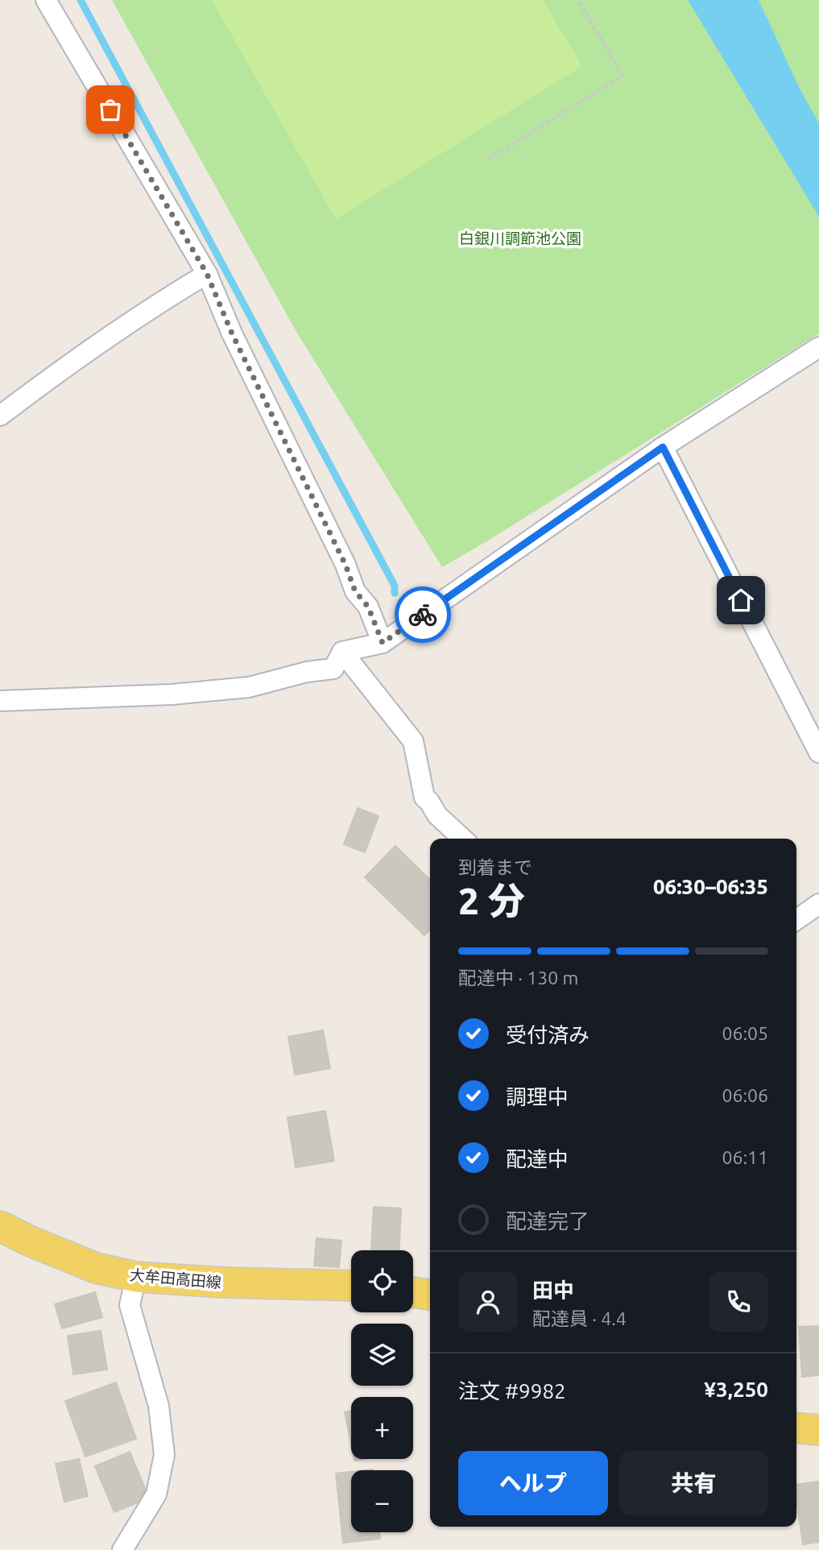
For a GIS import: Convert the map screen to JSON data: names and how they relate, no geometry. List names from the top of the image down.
{
  "streets": {
    "main road": ["大牟田高田線"]
  },
  "parks": ["白銀川調節池公園"],
  "page": {
    "heading": ["2 分", "到着まで", "06:30–06:35"],
    "panel": [
      "田中",
      "配達員 · 4.4",
      "注文 #9982",
      "¥3,250"
    ],
    "bar": "配達中 · 130 m",
    "list": [
      ["受付済み", "06:05"],
      ["調理中", "06:06"],
      ["配達中", "06:11"],
      "配達完了"
    ],
    "map_buttons": ["+", "−"],
    "buttons": ["ヘルプ", "共有"]
  }
}
